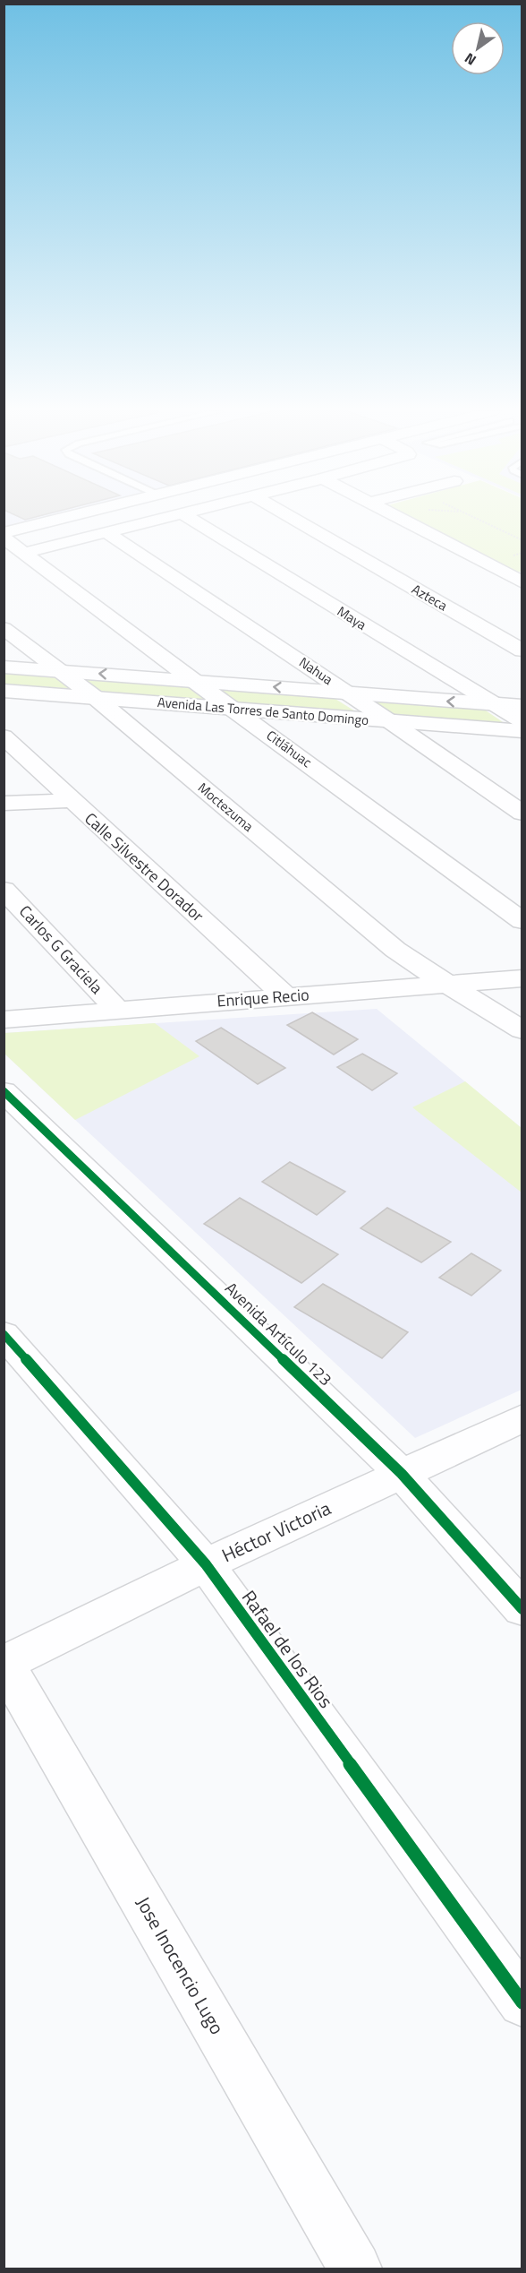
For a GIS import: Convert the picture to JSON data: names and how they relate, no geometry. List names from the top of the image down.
{
  "streets": {
    "street": [
      "Azteca",
      "Maya",
      "Nahua",
      "Avenida Las Torres de Santo Domingo",
      "Citláhuac",
      "Moctezuma",
      "Calle Silvestre Dorador",
      "Carlos G Graciela",
      "Enrique Recio",
      "Avenida Artículo 123",
      "Héctor Victoria",
      "Rafael de los Rios",
      "Jose Inocencio Lugo"
    ]
  },
  "crossings": [
    ["Maya", "Avenida Las Torres de Santo Domingo"],
    ["Nahua", "Avenida Las Torres de Santo Domingo"],
    ["Avenida Las Torres de Santo Domingo", "Citláhuac"],
    ["Avenida Las Torres de Santo Domingo", "Moctezuma"],
    ["Moctezuma", "Enrique Recio"],
    ["Calle Silvestre Dorador", "Enrique Recio"],
    ["Carlos G Graciela", "Enrique Recio"],
    ["Avenida Artículo 123", "Héctor Victoria"],
    ["Héctor Victoria", "Rafael de los Rios"],
    ["Héctor Victoria", "Jose Inocencio Lugo"]
  ],
  "north": "bottom left"
}
